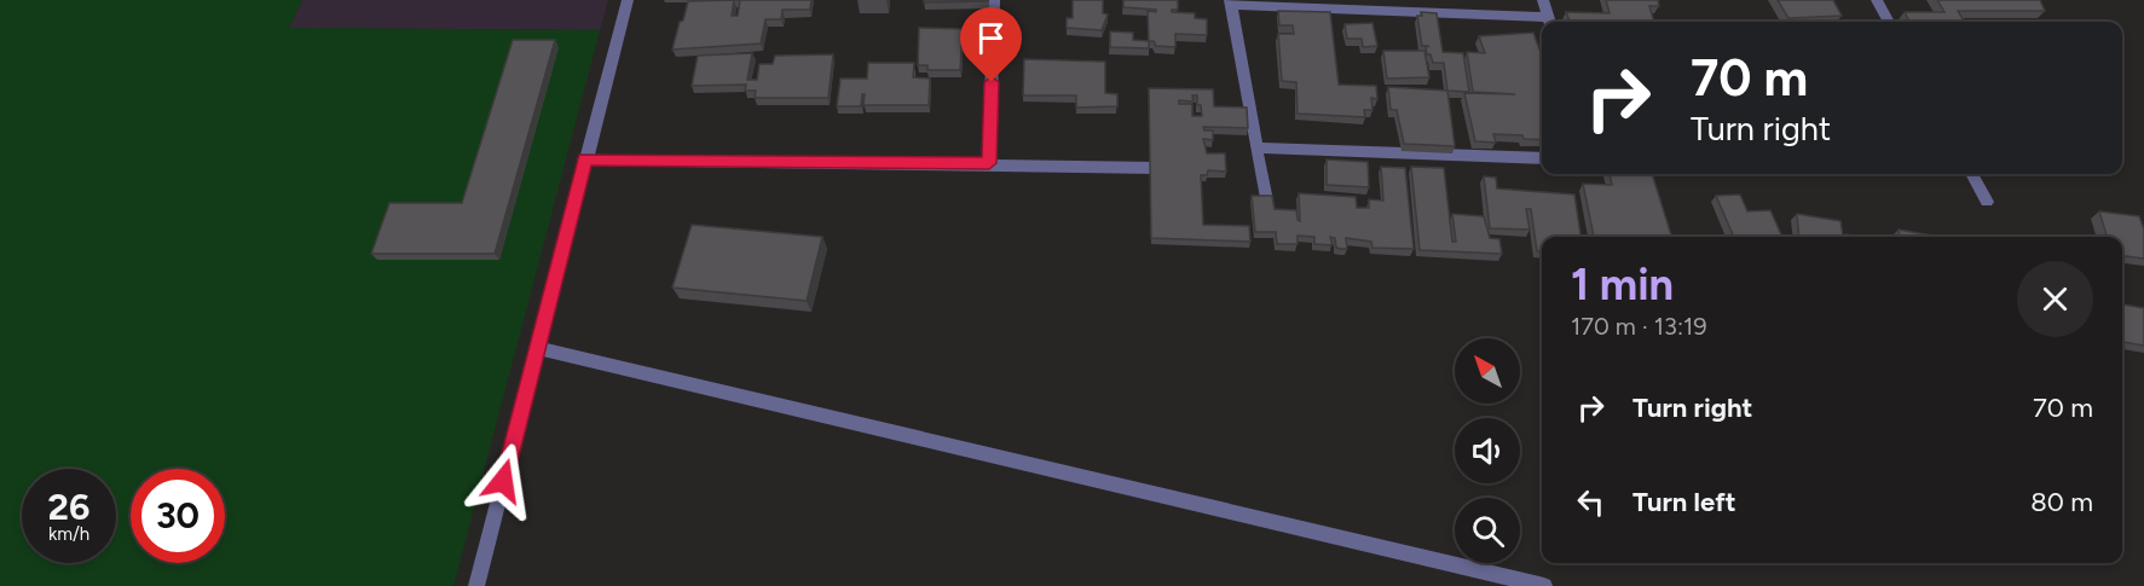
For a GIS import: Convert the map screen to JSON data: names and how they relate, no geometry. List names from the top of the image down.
{
  "north": "top left",
  "page": {
    "turn": ["70 m", "Turn right"],
    "heading": ["1 min", "170 m · 13:19"],
    "list": [
      {
        "name": "Turn right",
        "value": "70 m"
      },
      {
        "name": "Turn left",
        "value": "80 m"
      }
    ],
    "speed": "26 km/h",
    "limit": "30"
  }
}
